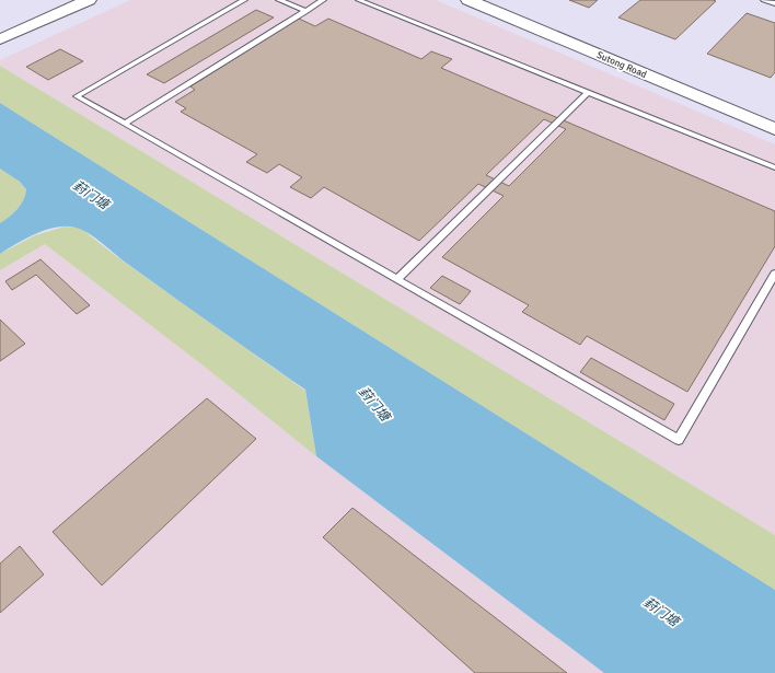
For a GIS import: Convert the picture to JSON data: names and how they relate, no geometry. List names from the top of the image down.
{
  "streets": {
    "main road": ["Sutong Road"]
  },
  "water": ["葑门塘"]
}
